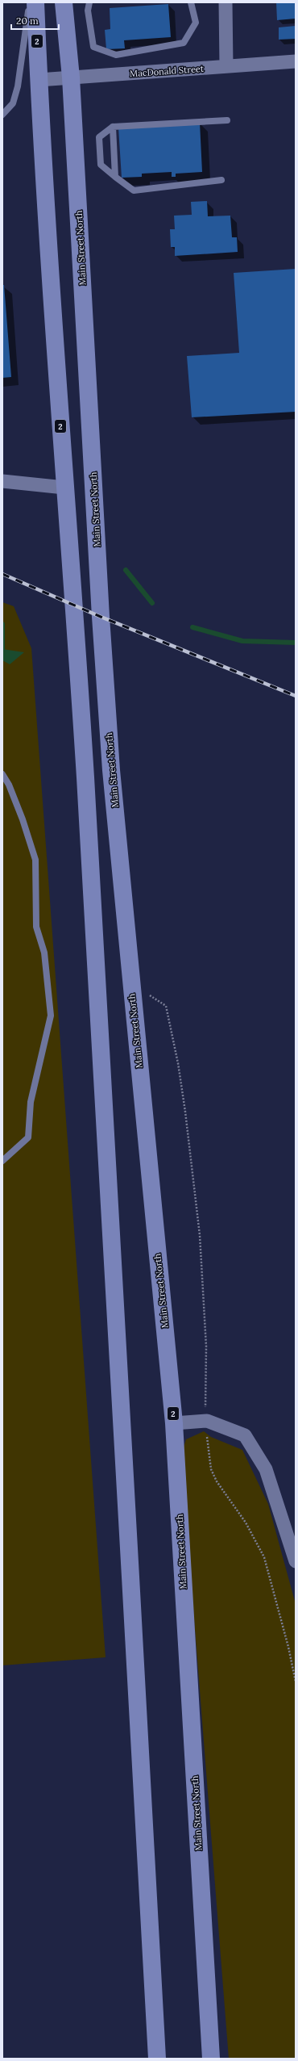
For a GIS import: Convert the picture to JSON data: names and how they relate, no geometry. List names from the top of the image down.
{
  "streets": {
    "main road": ["2", "Main Street North"],
    "street": ["MacDonald Street"]
  },
  "crossings": [
    ["2", "MacDonald Street"],
    ["MacDonald Street", "Main Street North"]
  ],
  "scale_bar": "20 m"
}
